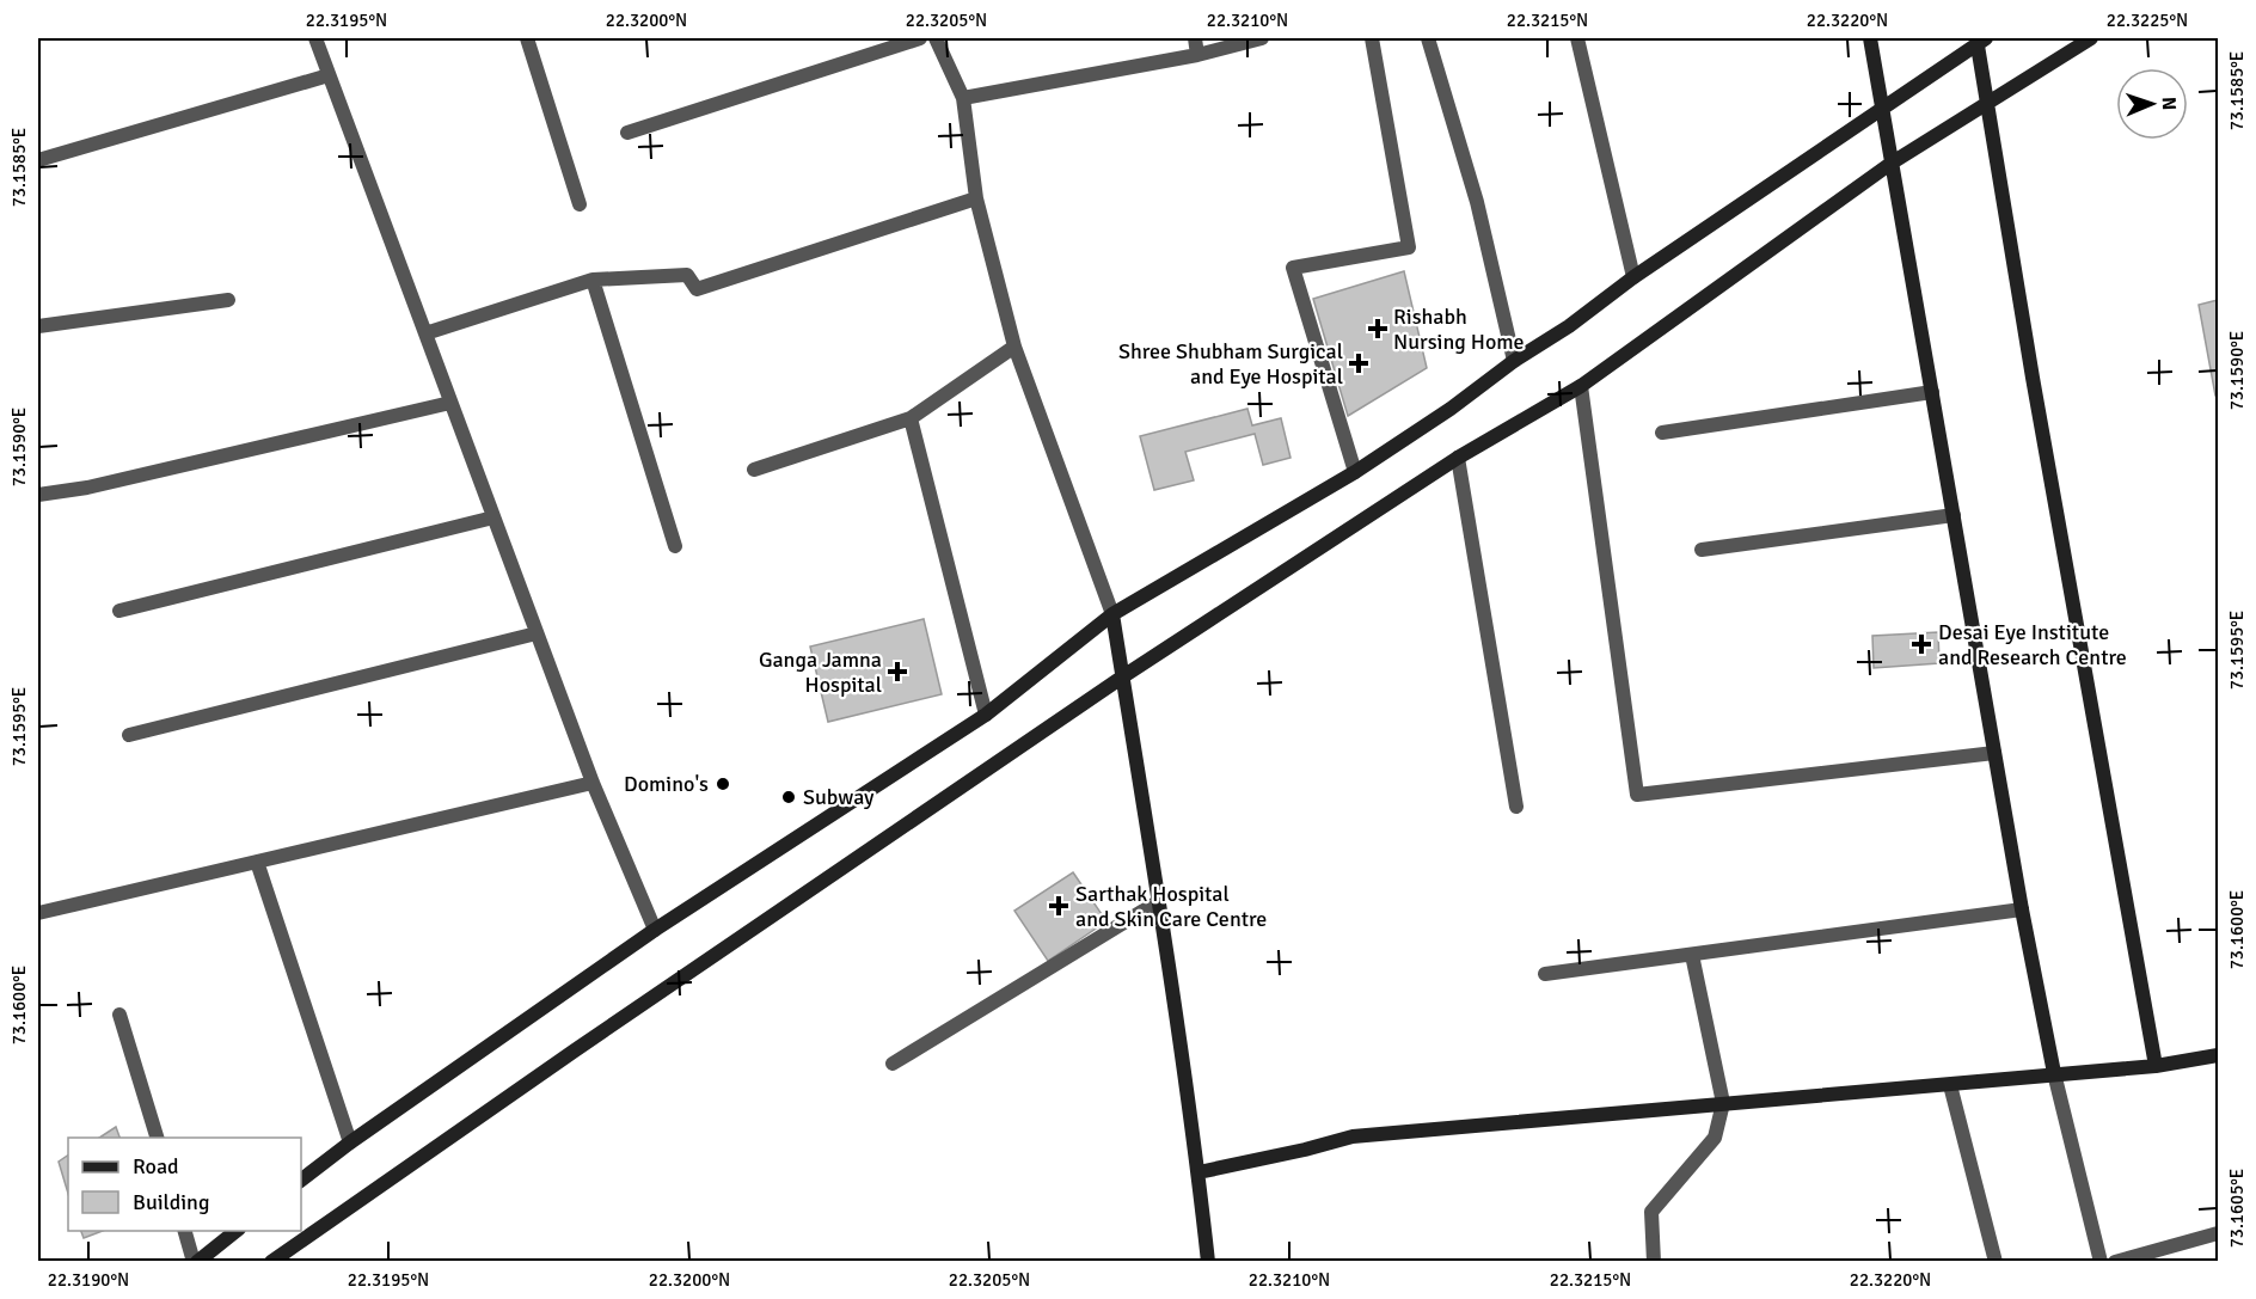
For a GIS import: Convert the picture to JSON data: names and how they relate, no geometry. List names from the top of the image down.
{
  "places": {
    "health": [
      "Rishabh Nursing Home",
      "Shree Shubham Surgical and Eye Hospital",
      "Desai Eye Institute and Research Centre",
      "Ganga Jamna Hospital",
      "Sarthak Hospital and Skin Care Centre"
    ],
    "other": ["Domino's", "Subway"]
  },
  "legend": ["Road", "Building"],
  "north": "right",
  "coordinates": [
    "22.3195°N",
    "22.3200°N",
    "22.3205°N",
    "22.3210°N",
    "22.3215°N",
    "22.3220°N",
    "22.3225°N",
    "73.1585°E",
    "73.1590°E",
    "73.1595°E",
    "73.1600°E",
    "73.1605°E",
    "22.3190°N"
  ]
}
